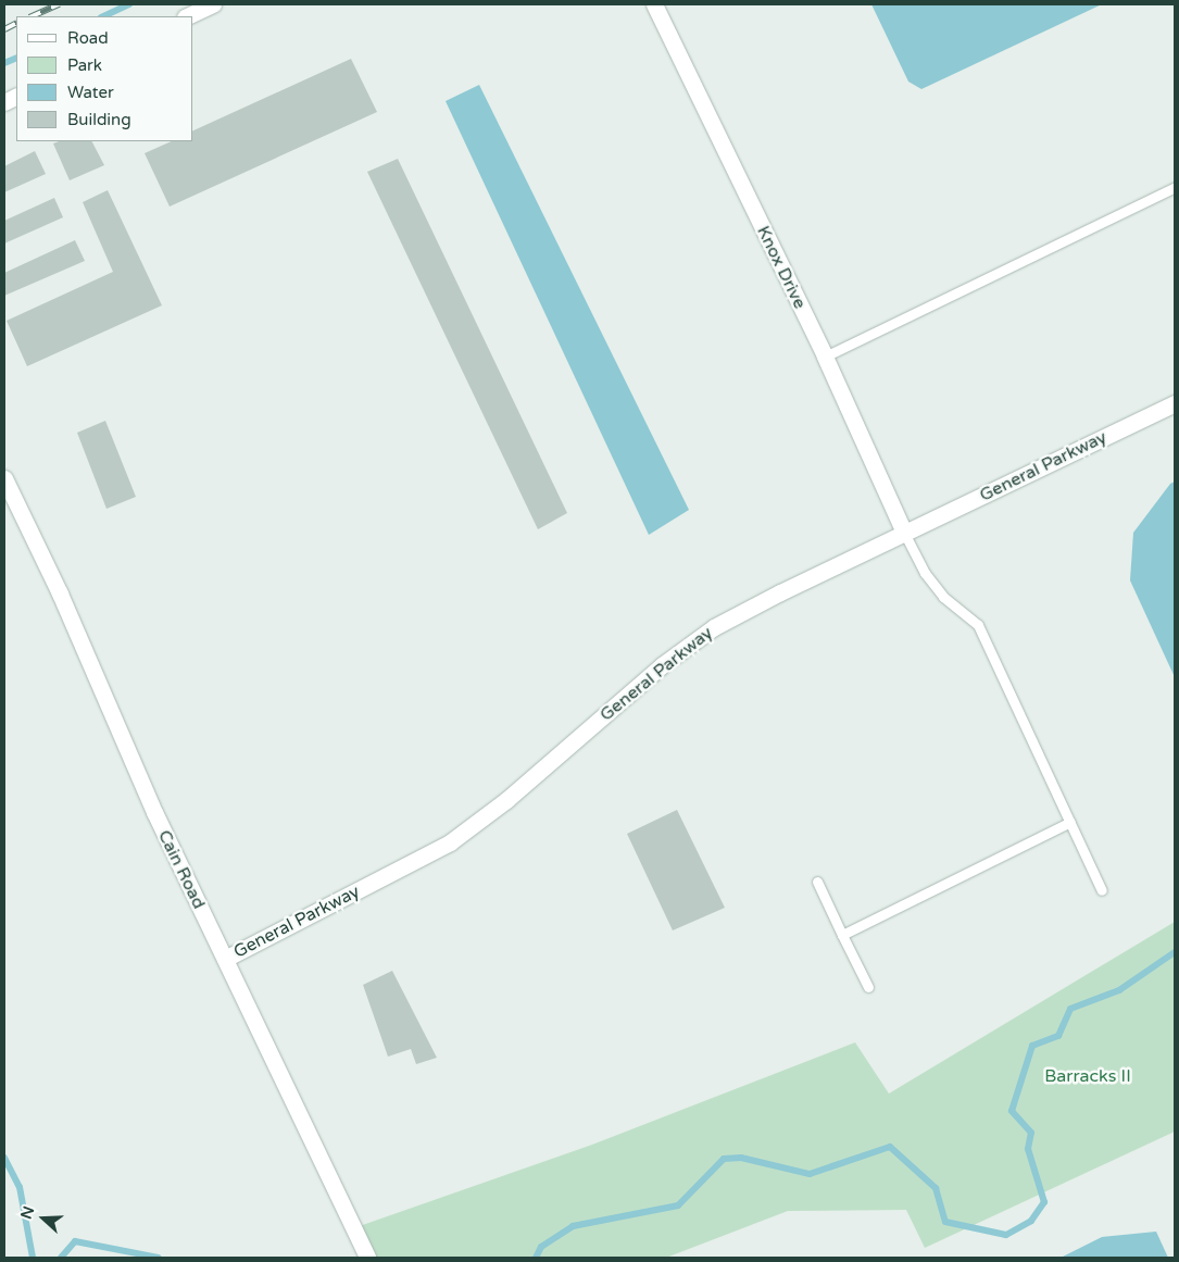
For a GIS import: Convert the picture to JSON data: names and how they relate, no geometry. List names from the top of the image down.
{
  "streets": {
    "street": ["Knox Drive", "General Parkway", "Cain Road"]
  },
  "crossings": [
    ["Knox Drive", "General Parkway"],
    ["General Parkway", "Cain Road"]
  ],
  "parks": ["Barracks II"],
  "legend": [
    "Road",
    "Park",
    "Water",
    "Building"
  ],
  "north": "left"
}
